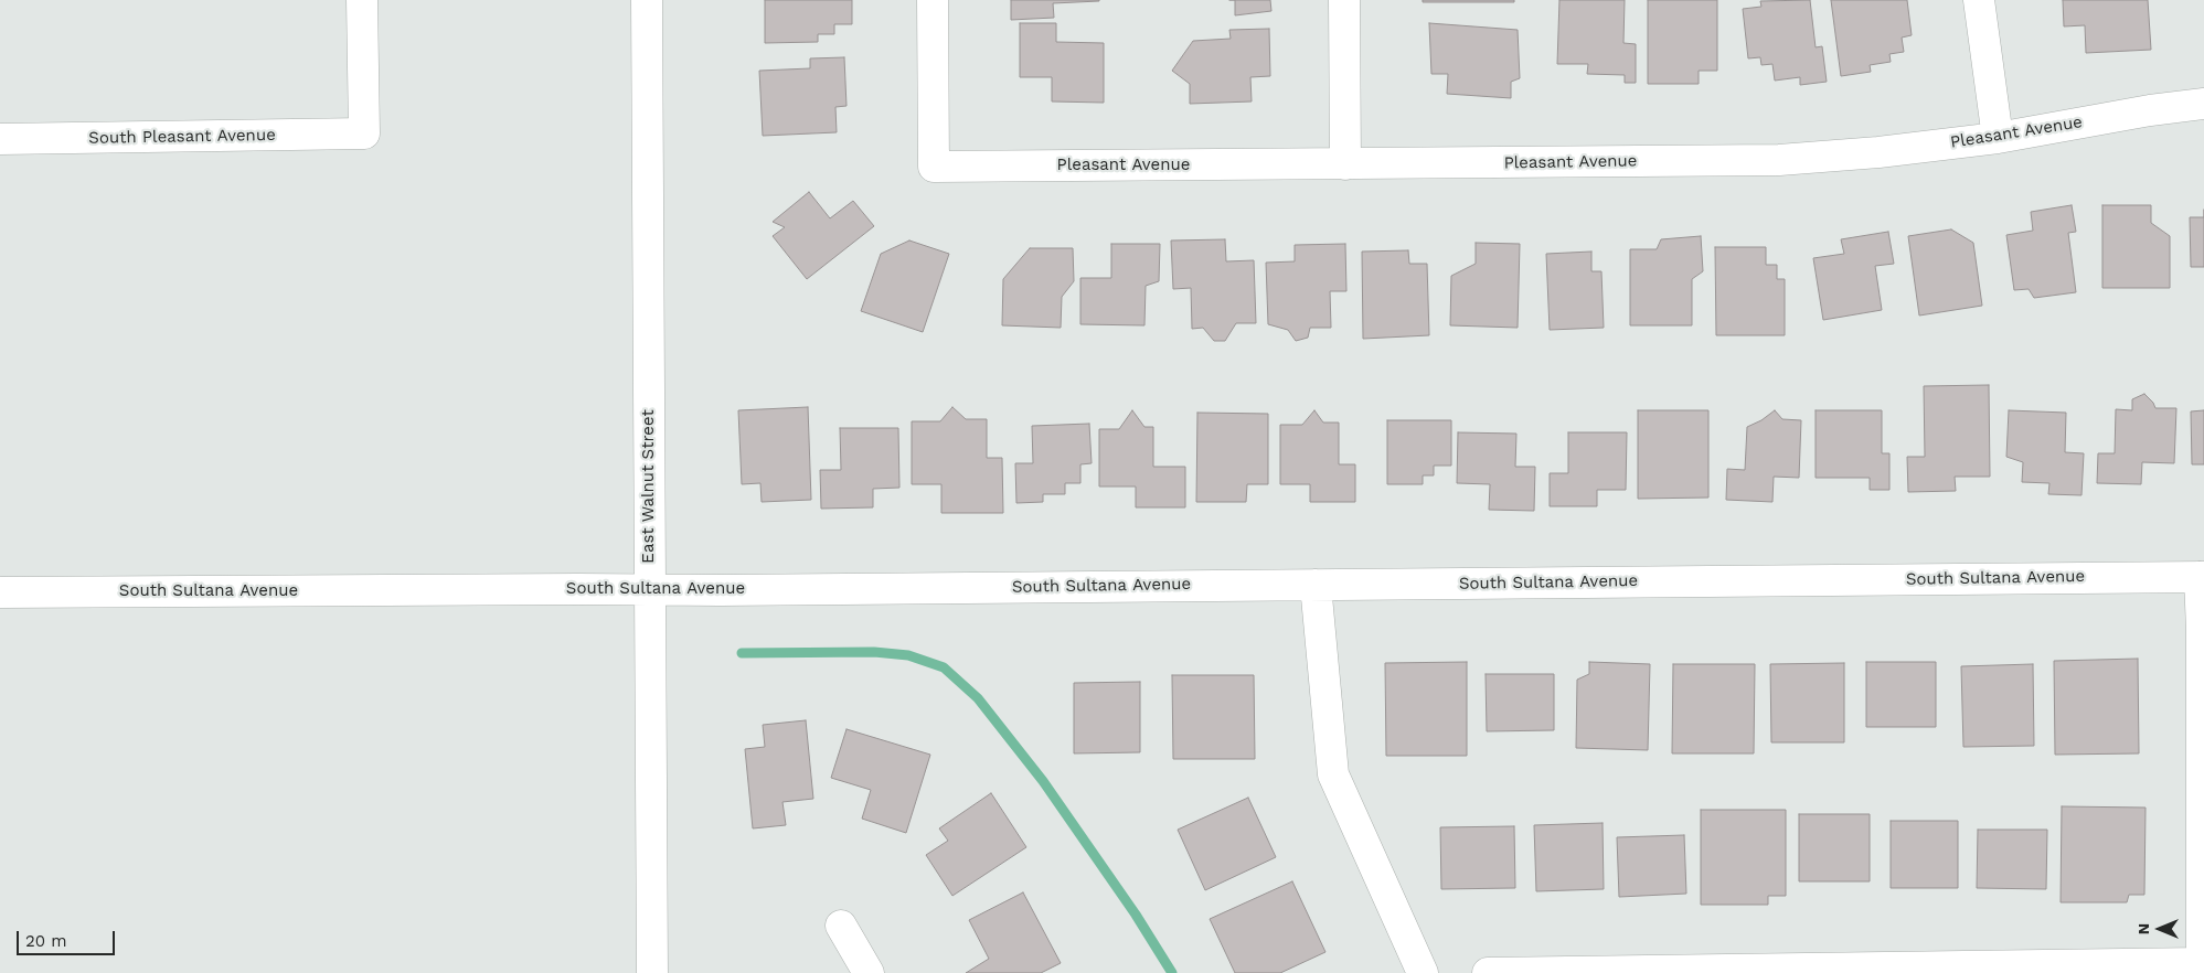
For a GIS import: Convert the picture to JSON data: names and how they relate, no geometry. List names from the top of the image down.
{
  "streets": {
    "street": [
      "Pleasant Avenue",
      "South Pleasant Avenue",
      "East Walnut Street",
      "South Sultana Avenue"
    ]
  },
  "crossings": [
    ["East Walnut Street", "South Sultana Avenue"]
  ],
  "scale_bar": "20 m",
  "north": "left"
}
